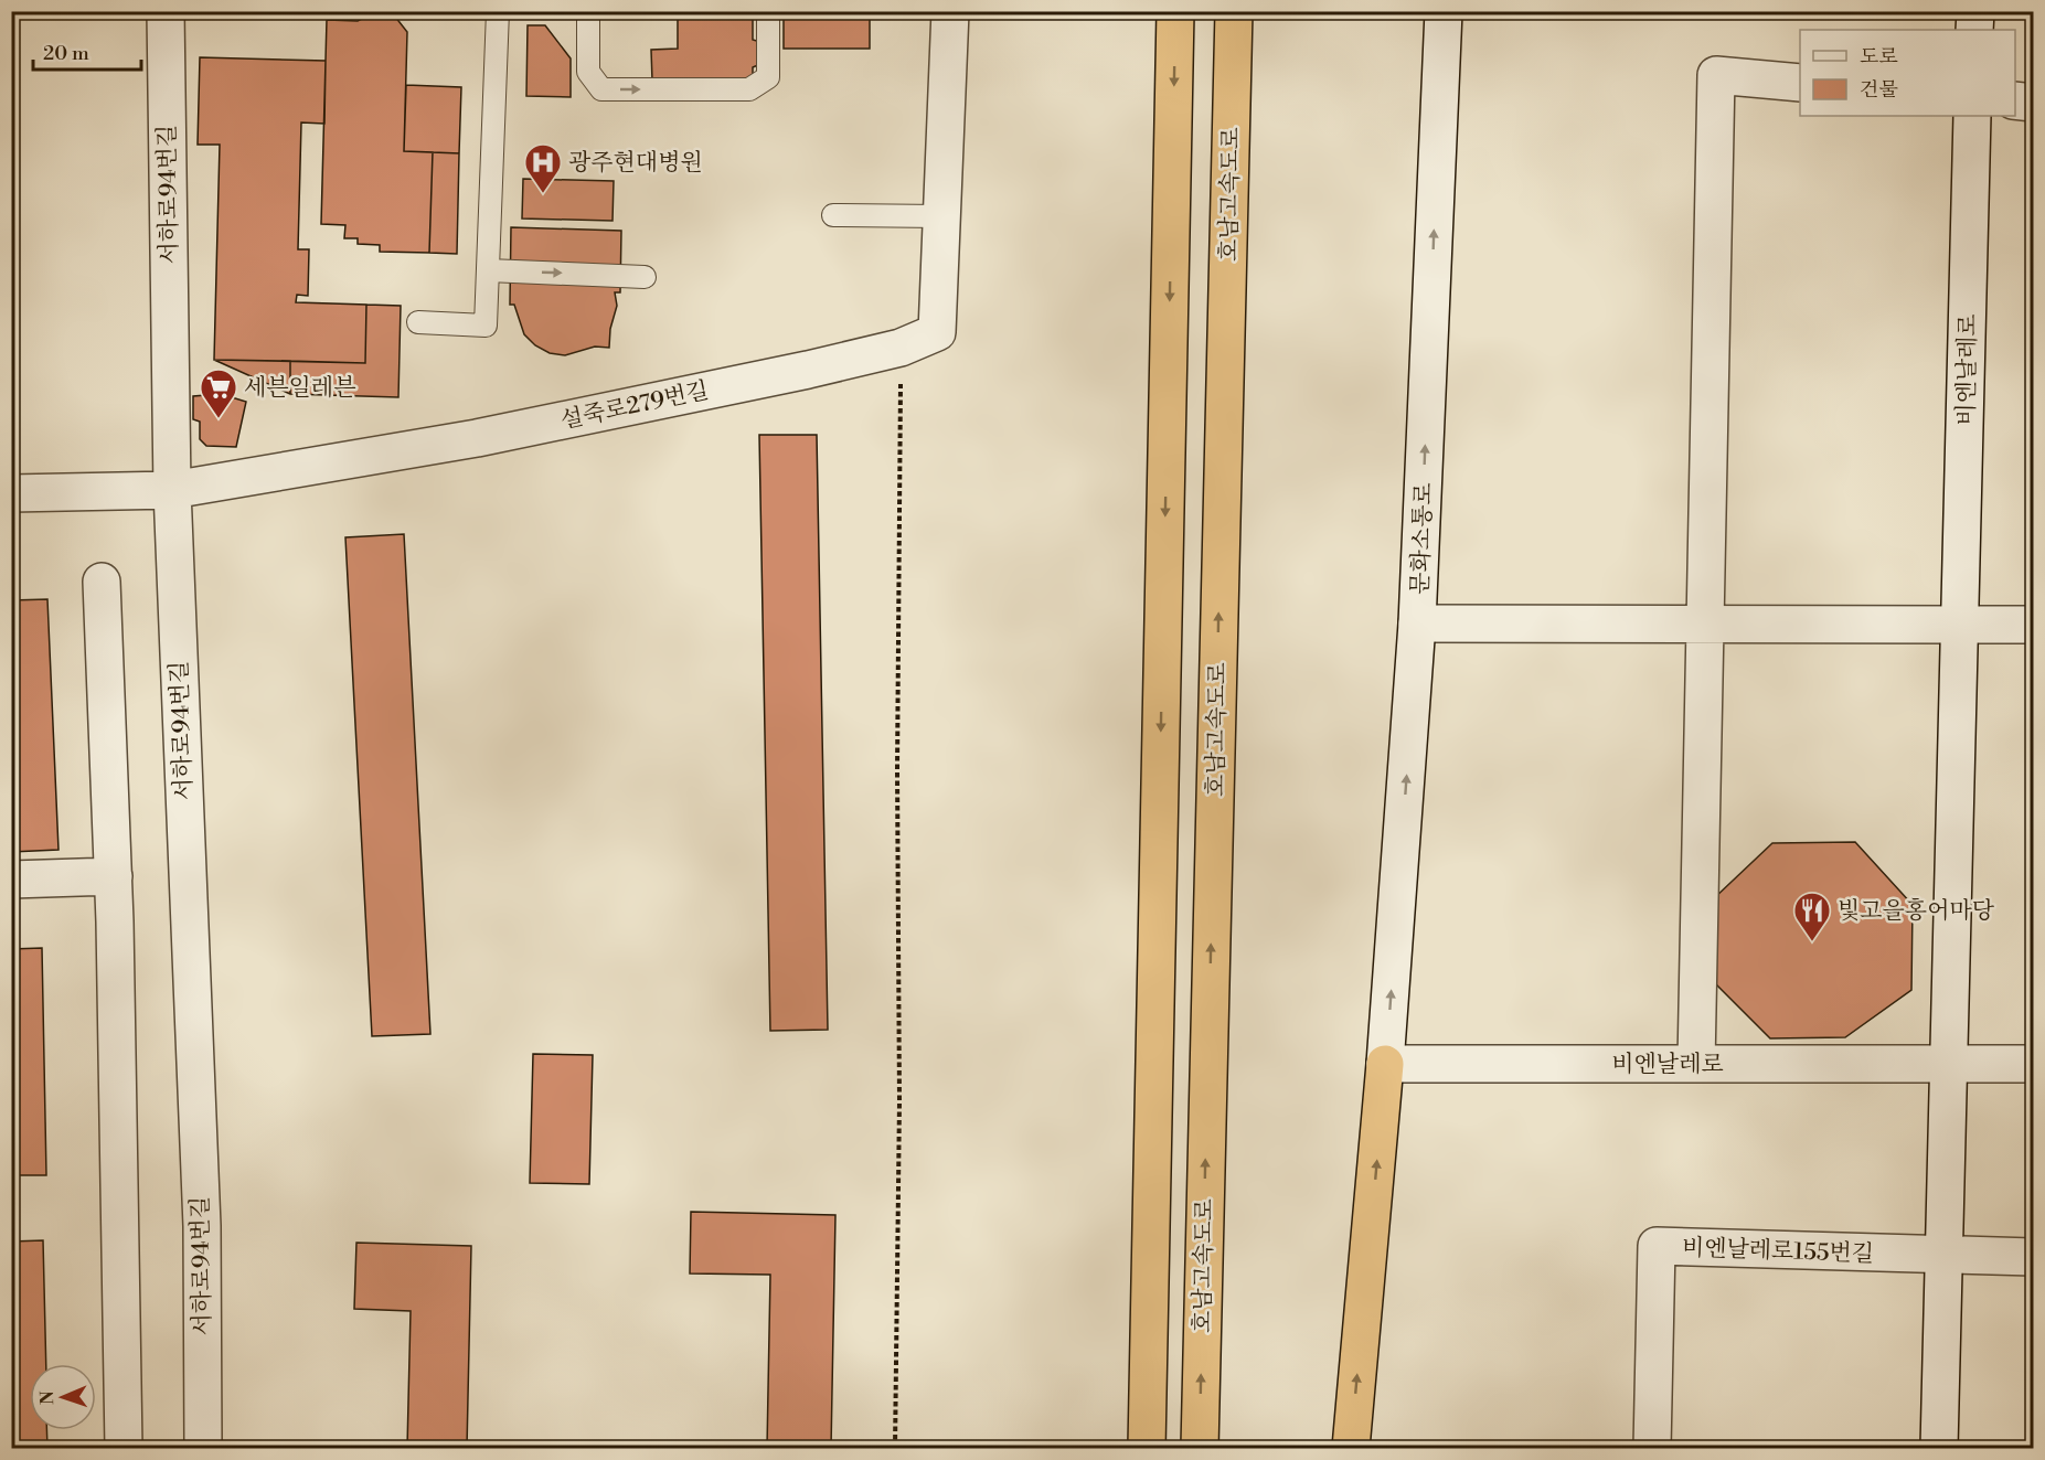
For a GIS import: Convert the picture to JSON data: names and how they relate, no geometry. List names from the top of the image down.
{
  "streets": {
    "highway": ["호남고속도로"],
    "street": [
      "서하로94번길",
      "비엔날레로",
      "설죽로279번길",
      "문화소통로",
      "비엔날레로155번길"
    ]
  },
  "crossings": [
    ["서하로94번길", "설죽로279번길"],
    ["비엔날레로", "문화소통로"],
    ["비엔날레로", "비엔날레로155번길"]
  ],
  "places": {
    "hospital": ["광주현대병원"],
    "supermarket": ["세븐일레븐"],
    "restaurant": ["빛고을홍어마당"]
  },
  "legend": ["도로", "건물"],
  "scale_bar": "20 m",
  "north": "left"
}
